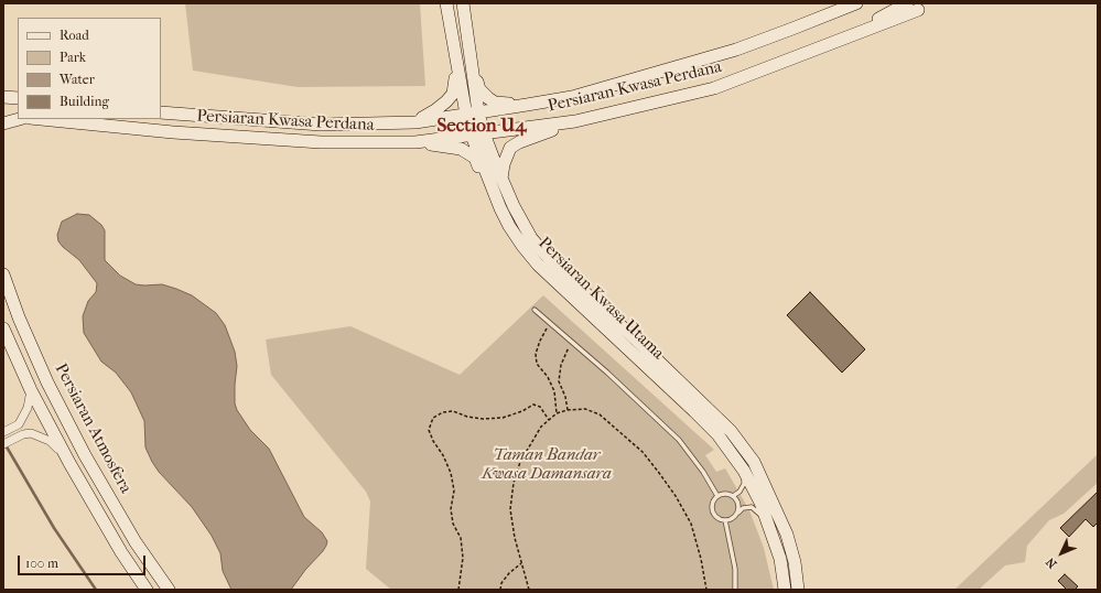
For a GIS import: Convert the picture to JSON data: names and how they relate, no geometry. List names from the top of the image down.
{
  "streets": {
    "main road": ["Persiaran Kwasa Perdana", "Persiaran Kwasa Utama", "Persiaran Atmosfera"]
  },
  "crossings": [
    ["Persiaran Kwasa Perdana", "Persiaran Kwasa Utama"]
  ],
  "districts": ["Section U4"],
  "parks": ["Taman Bandar Kwasa Damansara"],
  "legend": [
    "Road",
    "Park",
    "Water",
    "Building"
  ],
  "scale_bar": "100 m",
  "north": "bottom left"
}
